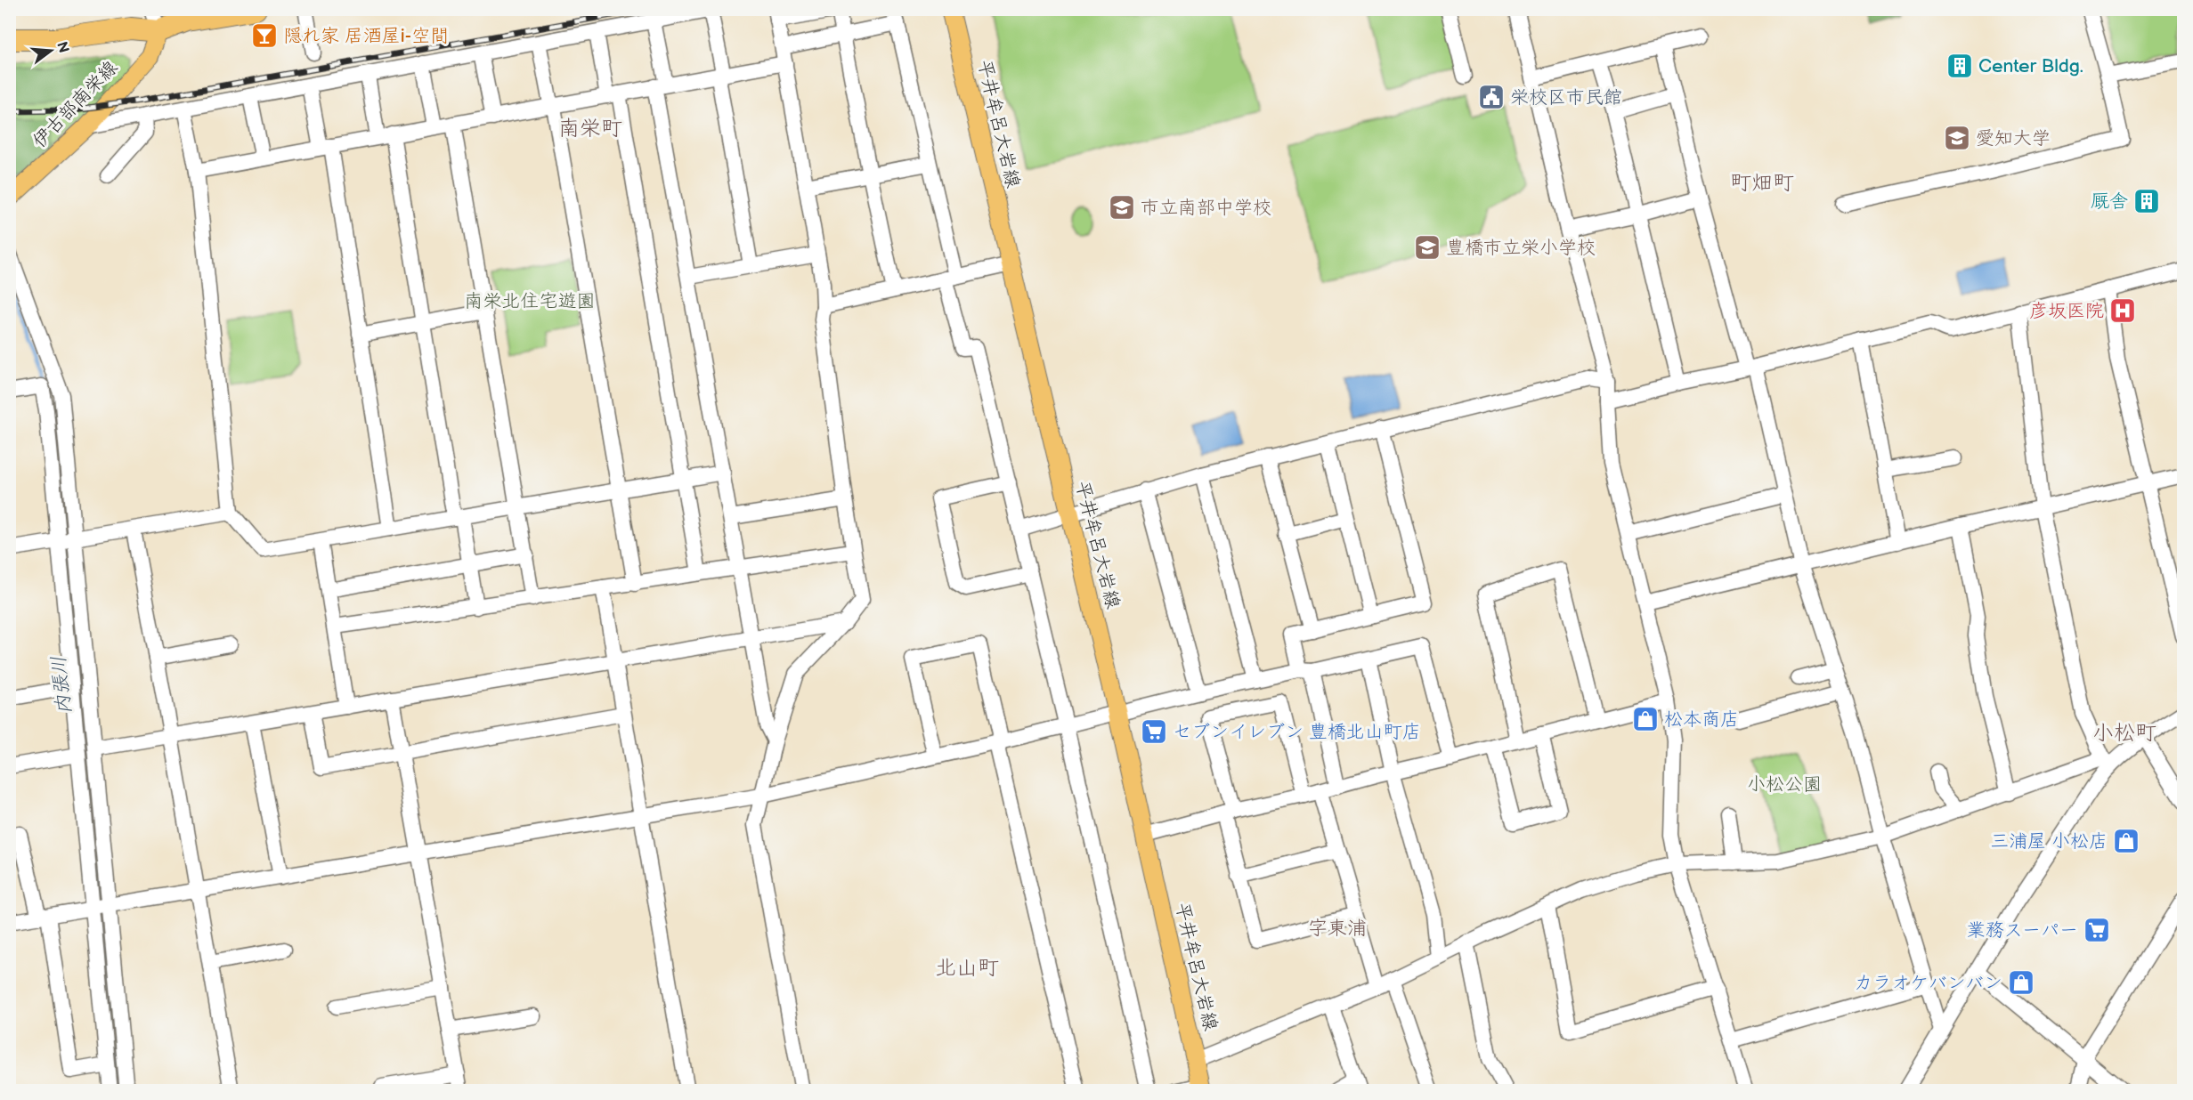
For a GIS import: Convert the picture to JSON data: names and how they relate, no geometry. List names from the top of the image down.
{
  "streets": {
    "main road": ["伊古部南栄線", "平井牟呂大岩線"]
  },
  "districts": [
    "南栄町",
    "町畑町",
    "小松町",
    "字東浦",
    "北山町"
  ],
  "water": ["内張川"],
  "parks": ["南栄北住宅遊園", "小松公園"],
  "places": {
    "bar": ["隠れ家 居酒屋i-空間"],
    "building": ["Center Bldg.", "厩舎"],
    "public building": ["栄校区市民館"],
    "school or university": ["愛知大学", "市立南部中学校", "豊橋市立栄小学校"],
    "hospital": ["彦坂医院"],
    "shop": ["松本商店", "三浦屋 小松店", "カラオケバンバン"],
    "supermarket": ["セブンイレブン 豊橋北山町店", "業務スーパー"]
  },
  "north": "right"
}
